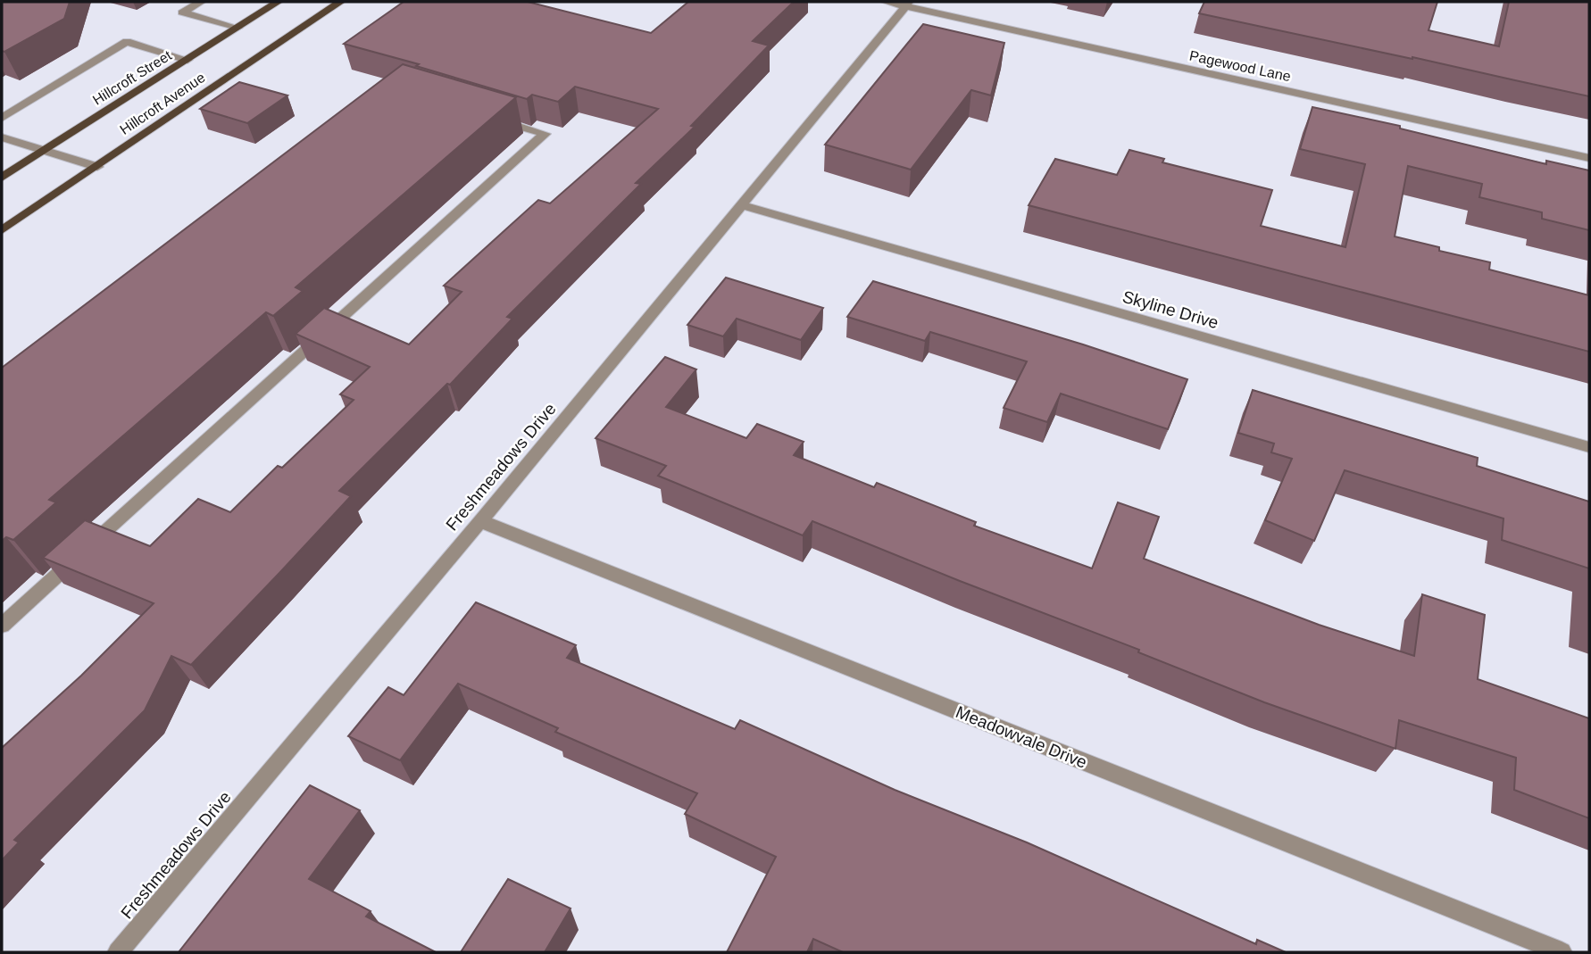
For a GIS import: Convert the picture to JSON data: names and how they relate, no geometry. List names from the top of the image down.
{
  "streets": {
    "main road": ["Hillcroft Street", "Hillcroft Avenue"],
    "street": [
      "Pagewood Lane",
      "Skyline Drive",
      "Freshmeadows Drive",
      "Meadowvale Drive"
    ]
  },
  "crossings": [
    ["Pagewood Lane", "Freshmeadows Drive"],
    ["Skyline Drive", "Freshmeadows Drive"],
    ["Freshmeadows Drive", "Meadowvale Drive"]
  ]
}
